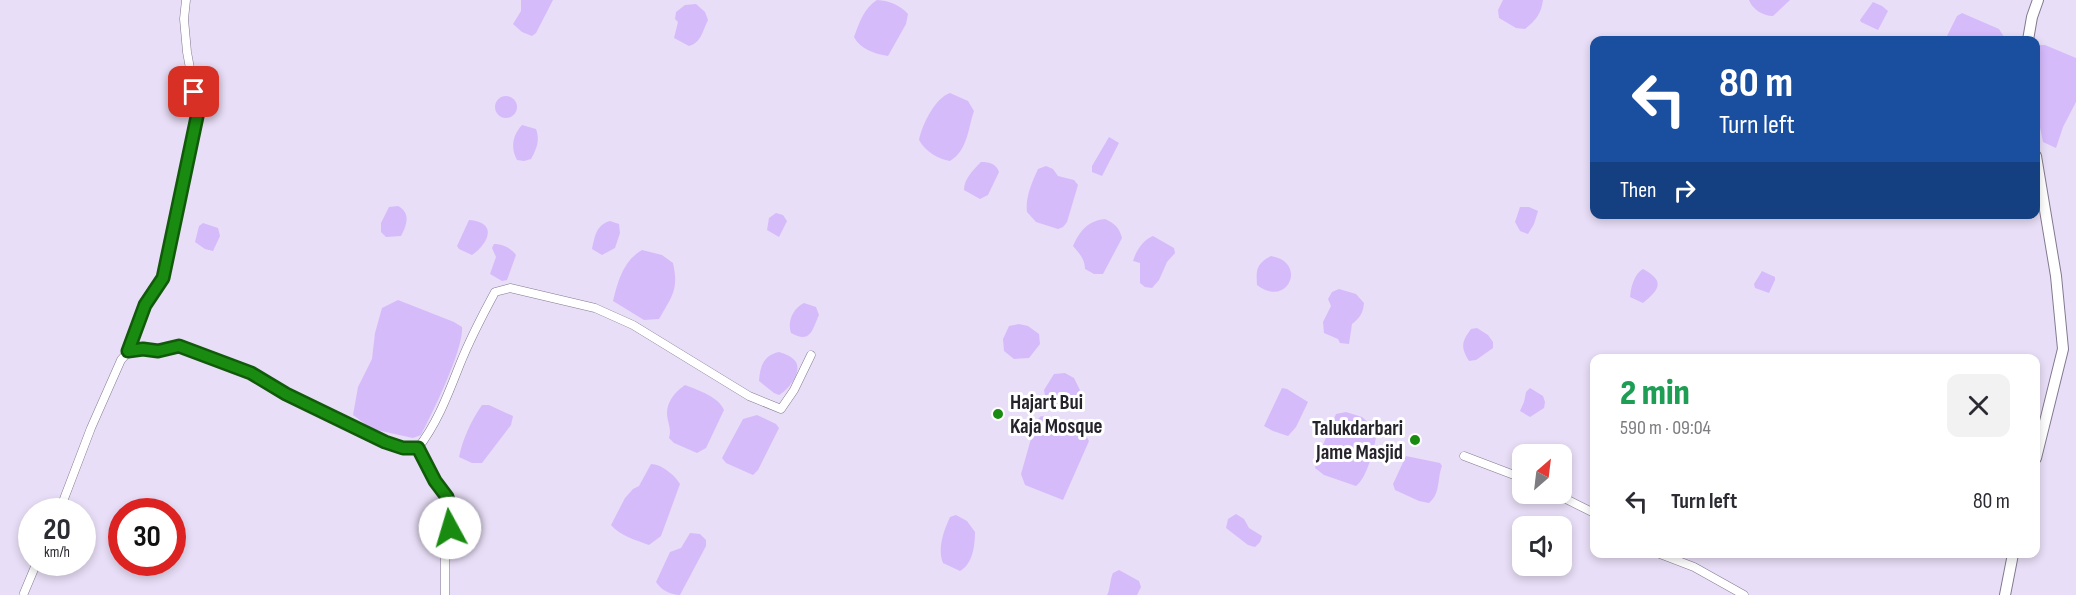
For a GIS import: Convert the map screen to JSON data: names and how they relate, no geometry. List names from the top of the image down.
{
  "places": ["Hajart Bui Kaja Mosque", "Talukdarbari Jame Masjid"],
  "north": "top right",
  "page": {
    "turn": ["80 m", "Turn left"],
    "then": "Then",
    "heading": ["2 min", "590 m · 09:04"],
    "list": [
      {
        "name": "Turn left",
        "value": "80 m"
      }
    ],
    "speed": "20 km/h",
    "limit": "30"
  }
}
